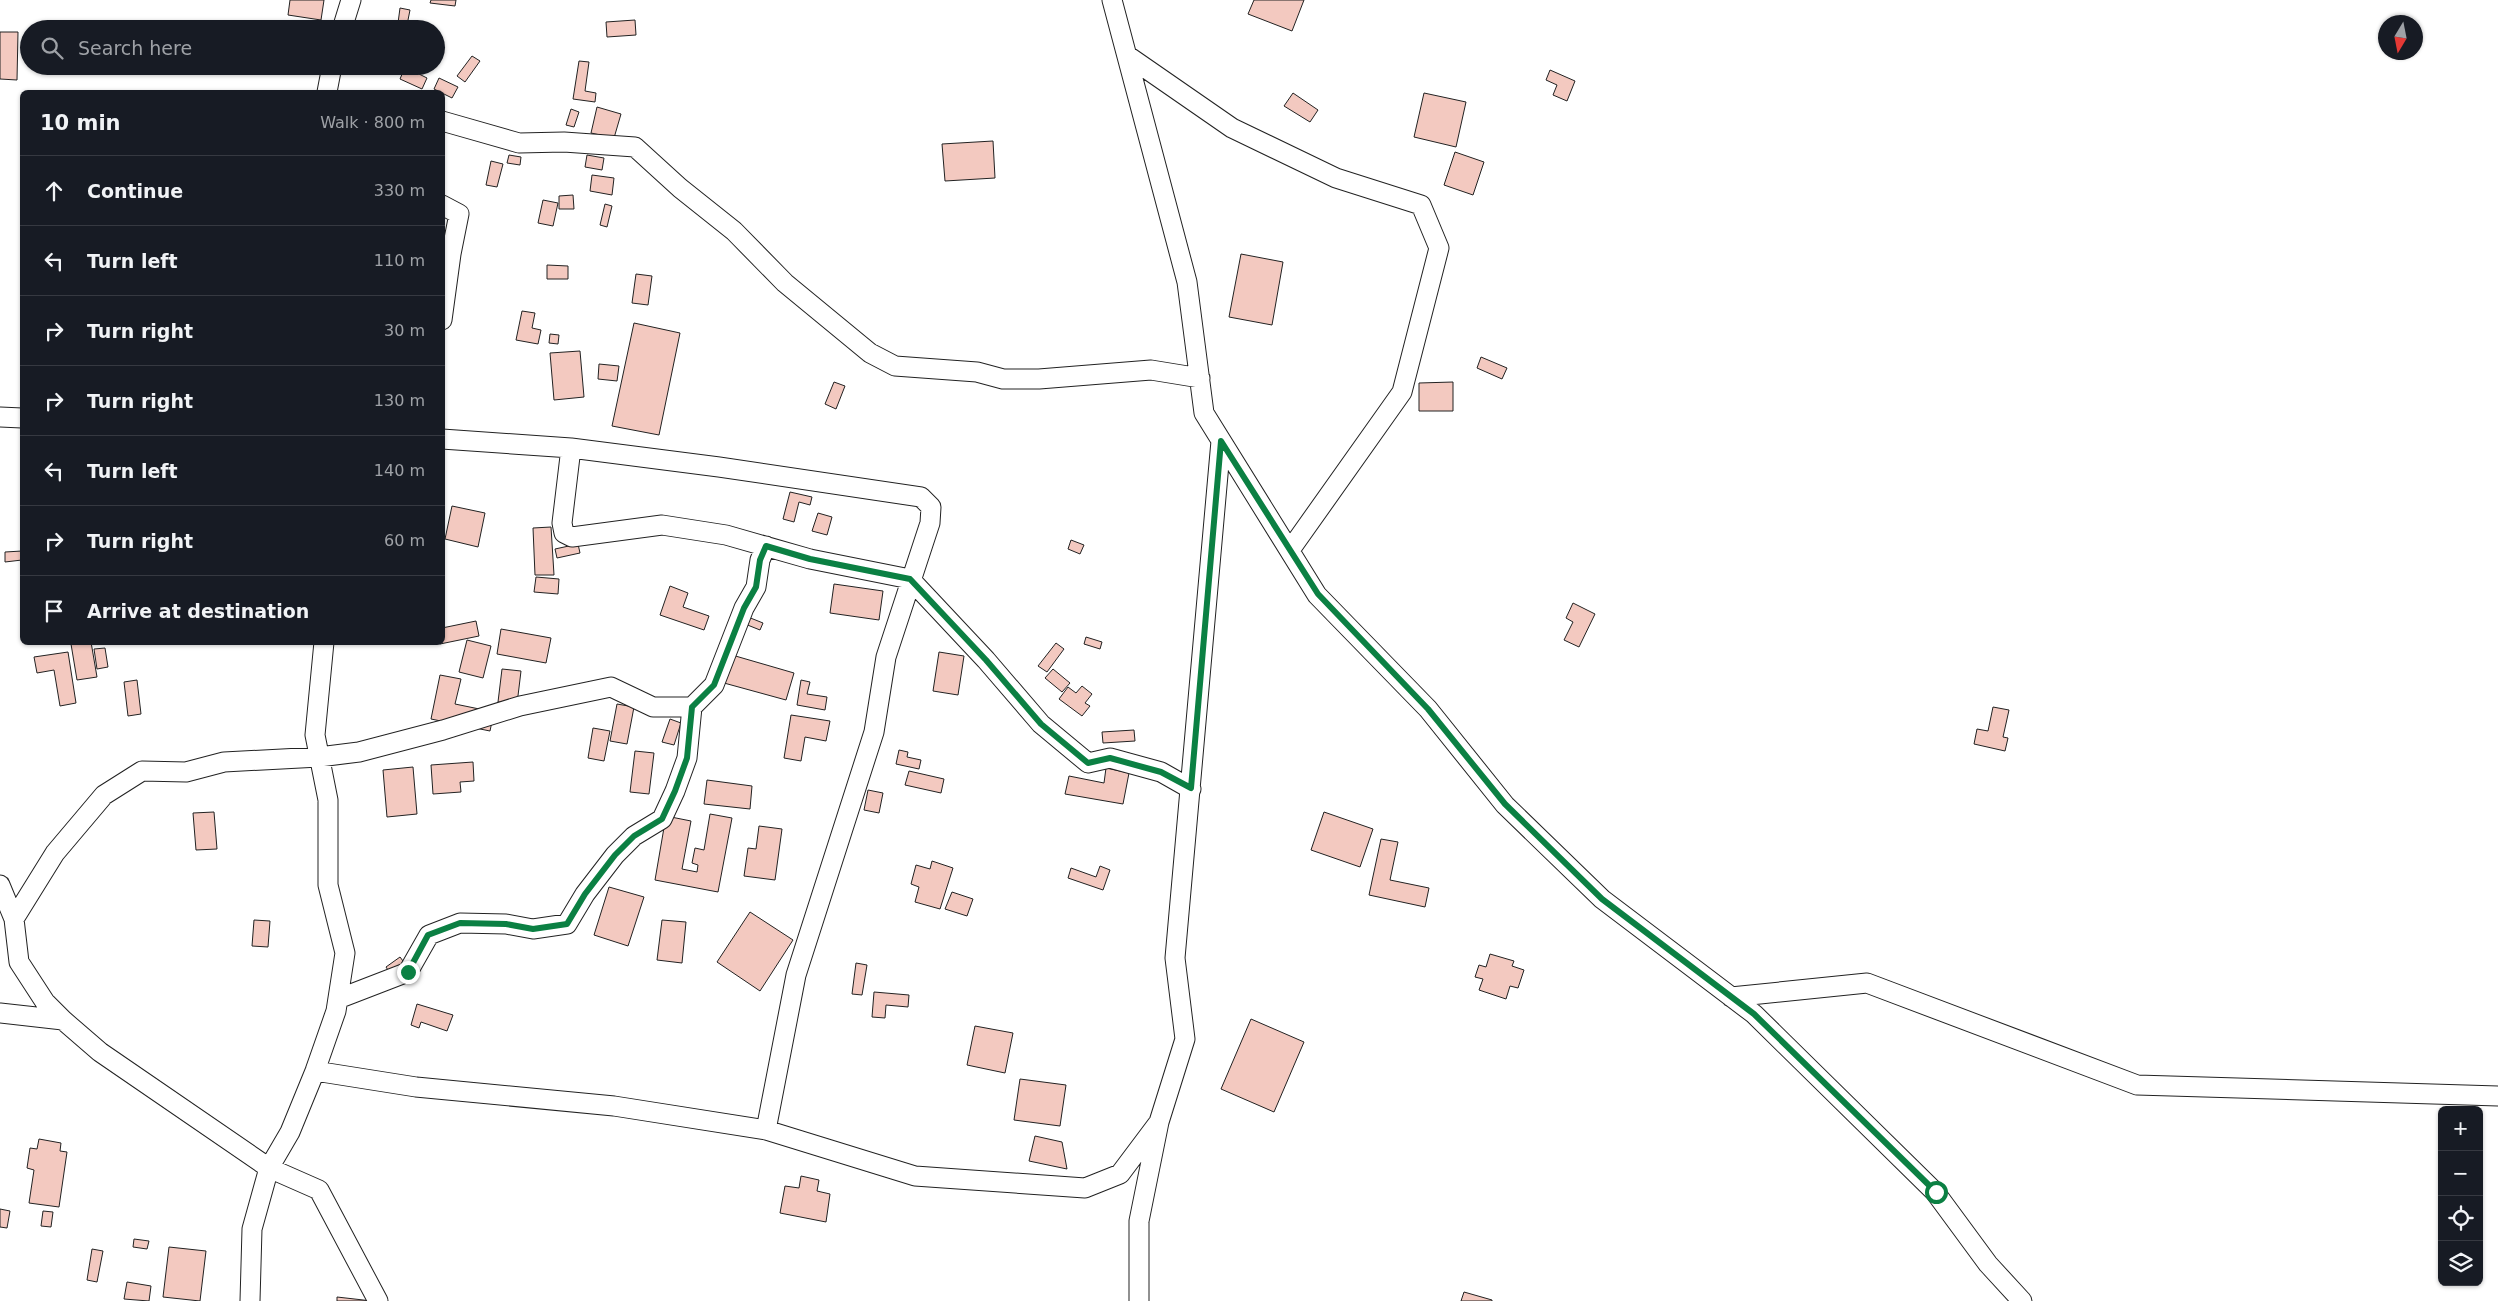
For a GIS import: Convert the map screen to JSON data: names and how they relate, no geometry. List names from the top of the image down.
{
  "north": "bottom",
  "page": {
    "search": "Search here",
    "heading": ["10 min", "Walk · 800 m"],
    "list": [
      ["Continue", "330 m"],
      ["Turn left", "110 m"],
      ["Turn right", "30 m"],
      ["Turn right", "130 m"],
      ["Turn left", "140 m"],
      ["Turn right", "60 m"],
      "Arrive at destination"
    ],
    "map_buttons": ["+", "−"]
  }
}
